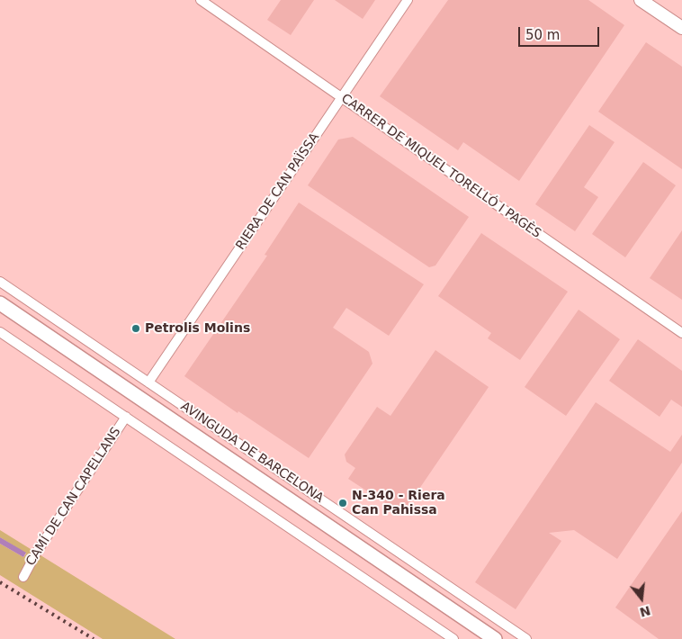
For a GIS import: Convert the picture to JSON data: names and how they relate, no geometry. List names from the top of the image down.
{
  "streets": {
    "main road": ["AVINGUDA DE BARCELONA"],
    "street": ["CARRER DE MIQUEL TORELLÓ I PAGÈS", "RIERA DE CAN PAÏSSA", "CAMÍ DE CAN CAPELLANS"]
  },
  "crossings": [
    ["CARRER DE MIQUEL TORELLÓ I PAGÈS", "RIERA DE CAN PAÏSSA"],
    ["RIERA DE CAN PAÏSSA", "AVINGUDA DE BARCELONA"]
  ],
  "places": ["Petrolis Molins", "N-340 - Riera Can Pahissa"],
  "scale_bar": "50 m",
  "north": "bottom"
}
